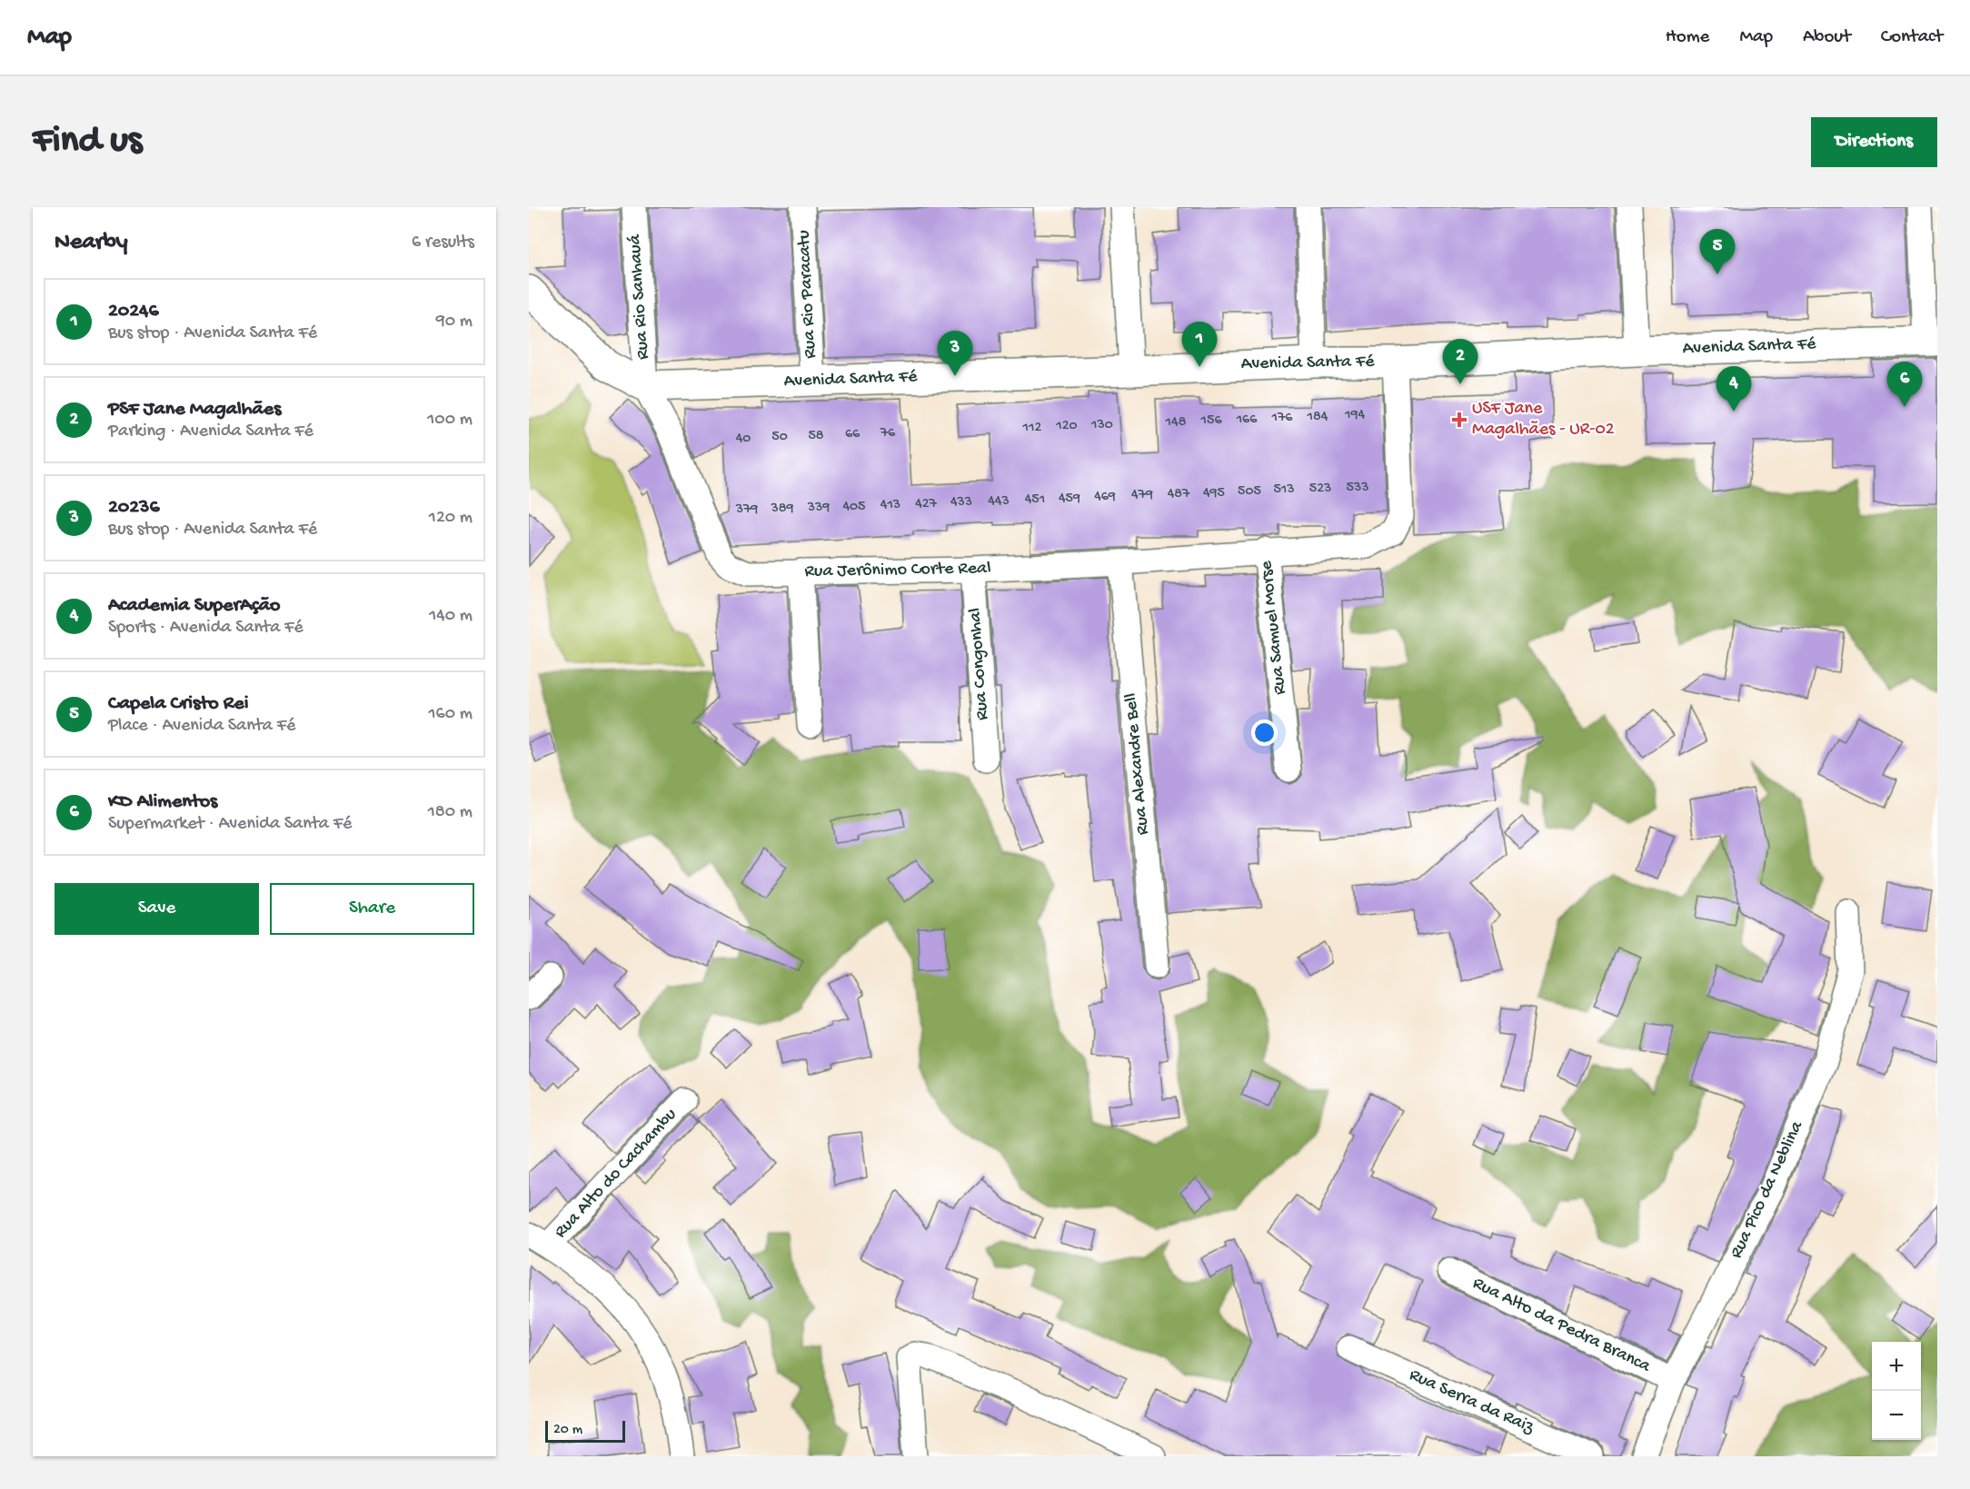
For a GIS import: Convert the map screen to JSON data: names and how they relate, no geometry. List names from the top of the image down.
{
  "streets": {
    "main road": ["Avenida Santa Fé"],
    "street": [
      "Rua Rio Paracatu",
      "Rua Rio Sanhauá",
      "Rua Jerônimo Corte Real",
      "Rua Samuel Morse",
      "Rua Congonhal",
      "Rua Alexandre Bell",
      "Rua Alto do Cachambu",
      "Rua Pico da Neblina",
      "Rua Alto da Pedra Branca",
      "Rua Serra da Raiz"
    ]
  },
  "crossings": [
    ["Rua Rio Paracatu", "Avenida Santa Fé"],
    ["Rua Rio Sanhauá", "Avenida Santa Fé"],
    ["Rua Rio Sanhauá", "Rua Jerônimo Corte Real"],
    ["Avenida Santa Fé", "Rua Jerônimo Corte Real"],
    ["Rua Jerônimo Corte Real", "Rua Samuel Morse"],
    ["Rua Jerônimo Corte Real", "Rua Congonhal"],
    ["Rua Jerônimo Corte Real", "Rua Alexandre Bell"],
    ["Rua Pico da Neblina", "Rua Alto da Pedra Branca"]
  ],
  "places": {
    "health": ["USF Jane Magalhães - UR-02"]
  },
  "house_numbers": [
    "194",
    "184",
    "176",
    "166",
    "156",
    "148",
    "130",
    "120",
    "112",
    "76",
    "66",
    "58",
    "50",
    "40",
    "533",
    "523",
    "513",
    "505",
    "495",
    "487",
    "479",
    "469",
    "459",
    "451",
    "443",
    "433",
    "427",
    "413",
    "405",
    "339",
    "389",
    "379"
  ],
  "scale_bar": "20 m",
  "page": {
    "header": "Map",
    "nav": [
      "Home",
      "Map",
      "About",
      "Contact"
    ],
    "buttons": [
      "Directions",
      ["Save", "Share"]
    ],
    "title": "Find us",
    "heading": ["Nearby", "6 results"],
    "pins": [
      "5",
      "1",
      "3",
      "2",
      "6",
      "4"
    ],
    "list": [
      {
        "mark": "1",
        "name": "20246",
        "note": "Bus stop · Avenida Santa Fé",
        "value": "90 m"
      },
      {
        "mark": "2",
        "name": "PSF Jane Magalhães",
        "note": "Parking · Avenida Santa Fé",
        "value": "100 m"
      },
      {
        "mark": "3",
        "name": "20236",
        "note": "Bus stop · Avenida Santa Fé",
        "value": "120 m"
      },
      {
        "mark": "4",
        "name": "Academia SuperAção",
        "note": "Sports · Avenida Santa Fé",
        "value": "140 m"
      },
      {
        "mark": "5",
        "name": "Capela Cristo Rei",
        "note": "Place · Avenida Santa Fé",
        "value": "160 m"
      },
      {
        "mark": "6",
        "name": "KD Alimentos",
        "note": "Supermarket · Avenida Santa Fé",
        "value": "180 m"
      }
    ],
    "map_buttons": ["+", "−"],
    "scale": "20 m"
  }
}
